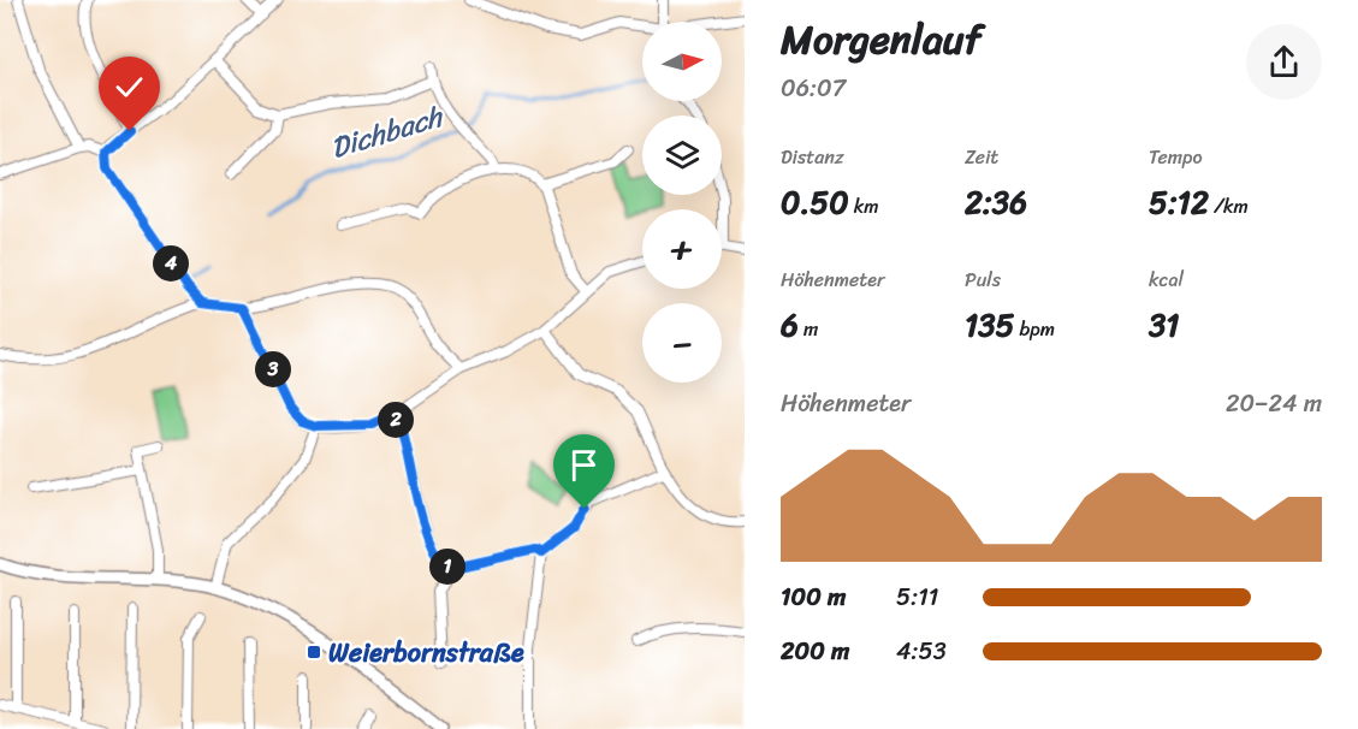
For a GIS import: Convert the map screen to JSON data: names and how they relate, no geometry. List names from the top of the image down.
{
  "water": ["Dichbach"],
  "places": {
    "transit": ["Weierbornstraße"]
  },
  "north": "right",
  "page": {
    "heading": ["Morgenlauf", "06:07"],
    "map_buttons": ["+", "−"],
    "stats": [
      ["Distanz", "0.50 km"],
      ["Zeit", "2:36"],
      ["Tempo", "5:12 /km"],
      ["Höhenmeter", "6 m"],
      ["Puls", "135 bpm"],
      ["kcal", "31"]
    ],
    "pins": [
      "4",
      "3",
      "2",
      "1"
    ],
    "chart": ["Höhenmeter", "20–24 m"],
    "list": [
      {
        "name": "100 m",
        "note": "5:11"
      },
      {
        "name": "200 m",
        "note": "4:53"
      }
    ]
  }
}
